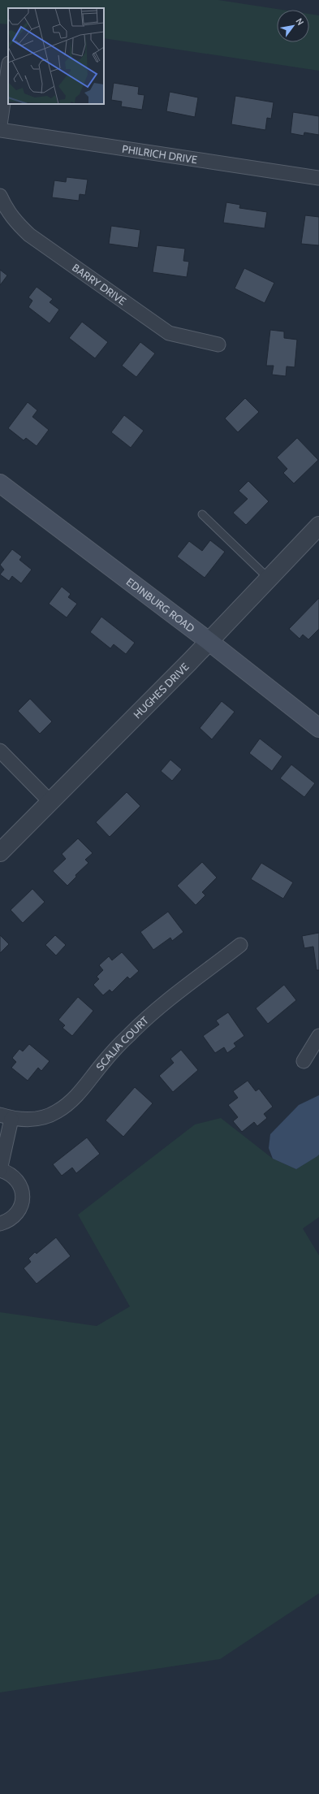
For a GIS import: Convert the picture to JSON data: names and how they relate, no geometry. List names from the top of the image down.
{
  "streets": {
    "main road": ["EDINBURG ROAD"],
    "street": [
      "PHILRICH DRIVE",
      "BARRY DRIVE",
      "HUGHES DRIVE",
      "SCALIA COURT"
    ]
  },
  "crossings": [
    ["EDINBURG ROAD", "HUGHES DRIVE"]
  ],
  "north": "top right"
}
